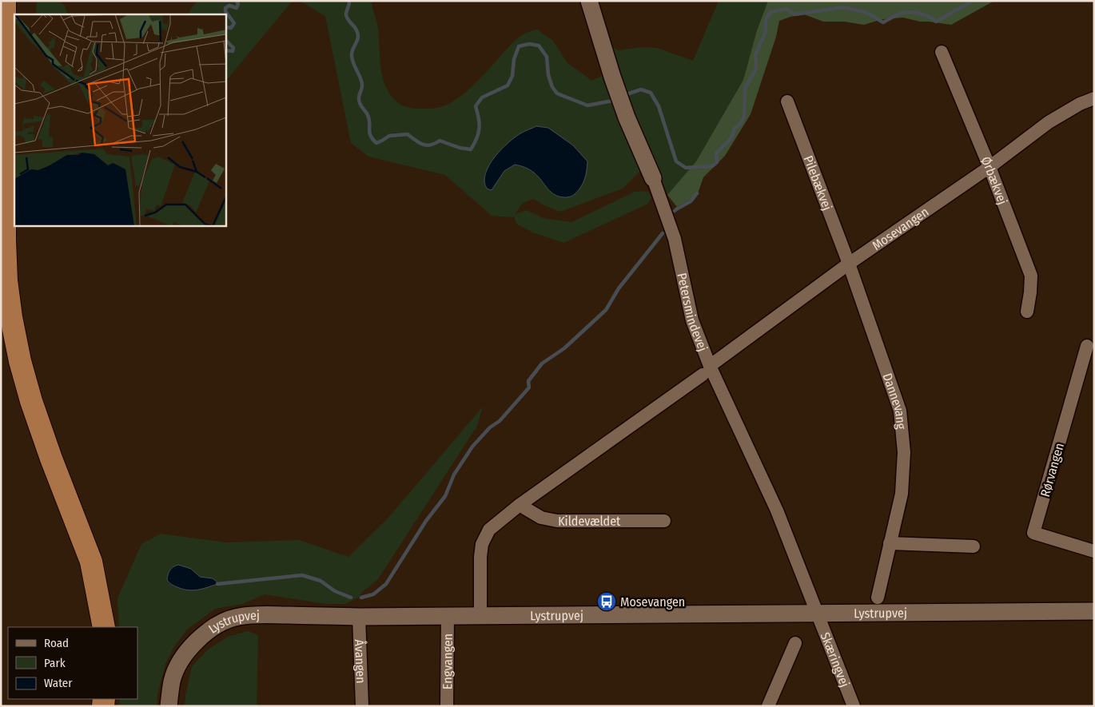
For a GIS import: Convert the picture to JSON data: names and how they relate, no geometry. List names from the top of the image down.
{
  "streets": {
    "street": [
      "Ørbækvej",
      "Pilebækvej",
      "Mosevangen",
      "Petersmindevej",
      "Dannevang",
      "Rørvangen",
      "Kildevældet",
      "Lystrupvej",
      "Skæringvej",
      "Engvangen",
      "Åvangen"
    ]
  },
  "crossings": [
    ["Ørbækvej", "Mosevangen"],
    ["Pilebækvej", "Mosevangen"],
    ["Pilebækvej", "Dannevang"],
    ["Mosevangen", "Petersmindevej"],
    ["Mosevangen", "Dannevang"],
    ["Mosevangen", "Kildevældet"],
    ["Mosevangen", "Lystrupvej"],
    ["Petersmindevej", "Lystrupvej"],
    ["Petersmindevej", "Skæringvej"],
    ["Lystrupvej", "Skæringvej"],
    ["Lystrupvej", "Engvangen"],
    ["Lystrupvej", "Åvangen"]
  ],
  "places": {
    "bus stop": ["Mosevangen"]
  },
  "legend": ["Road", "Park", "Water"]
}
